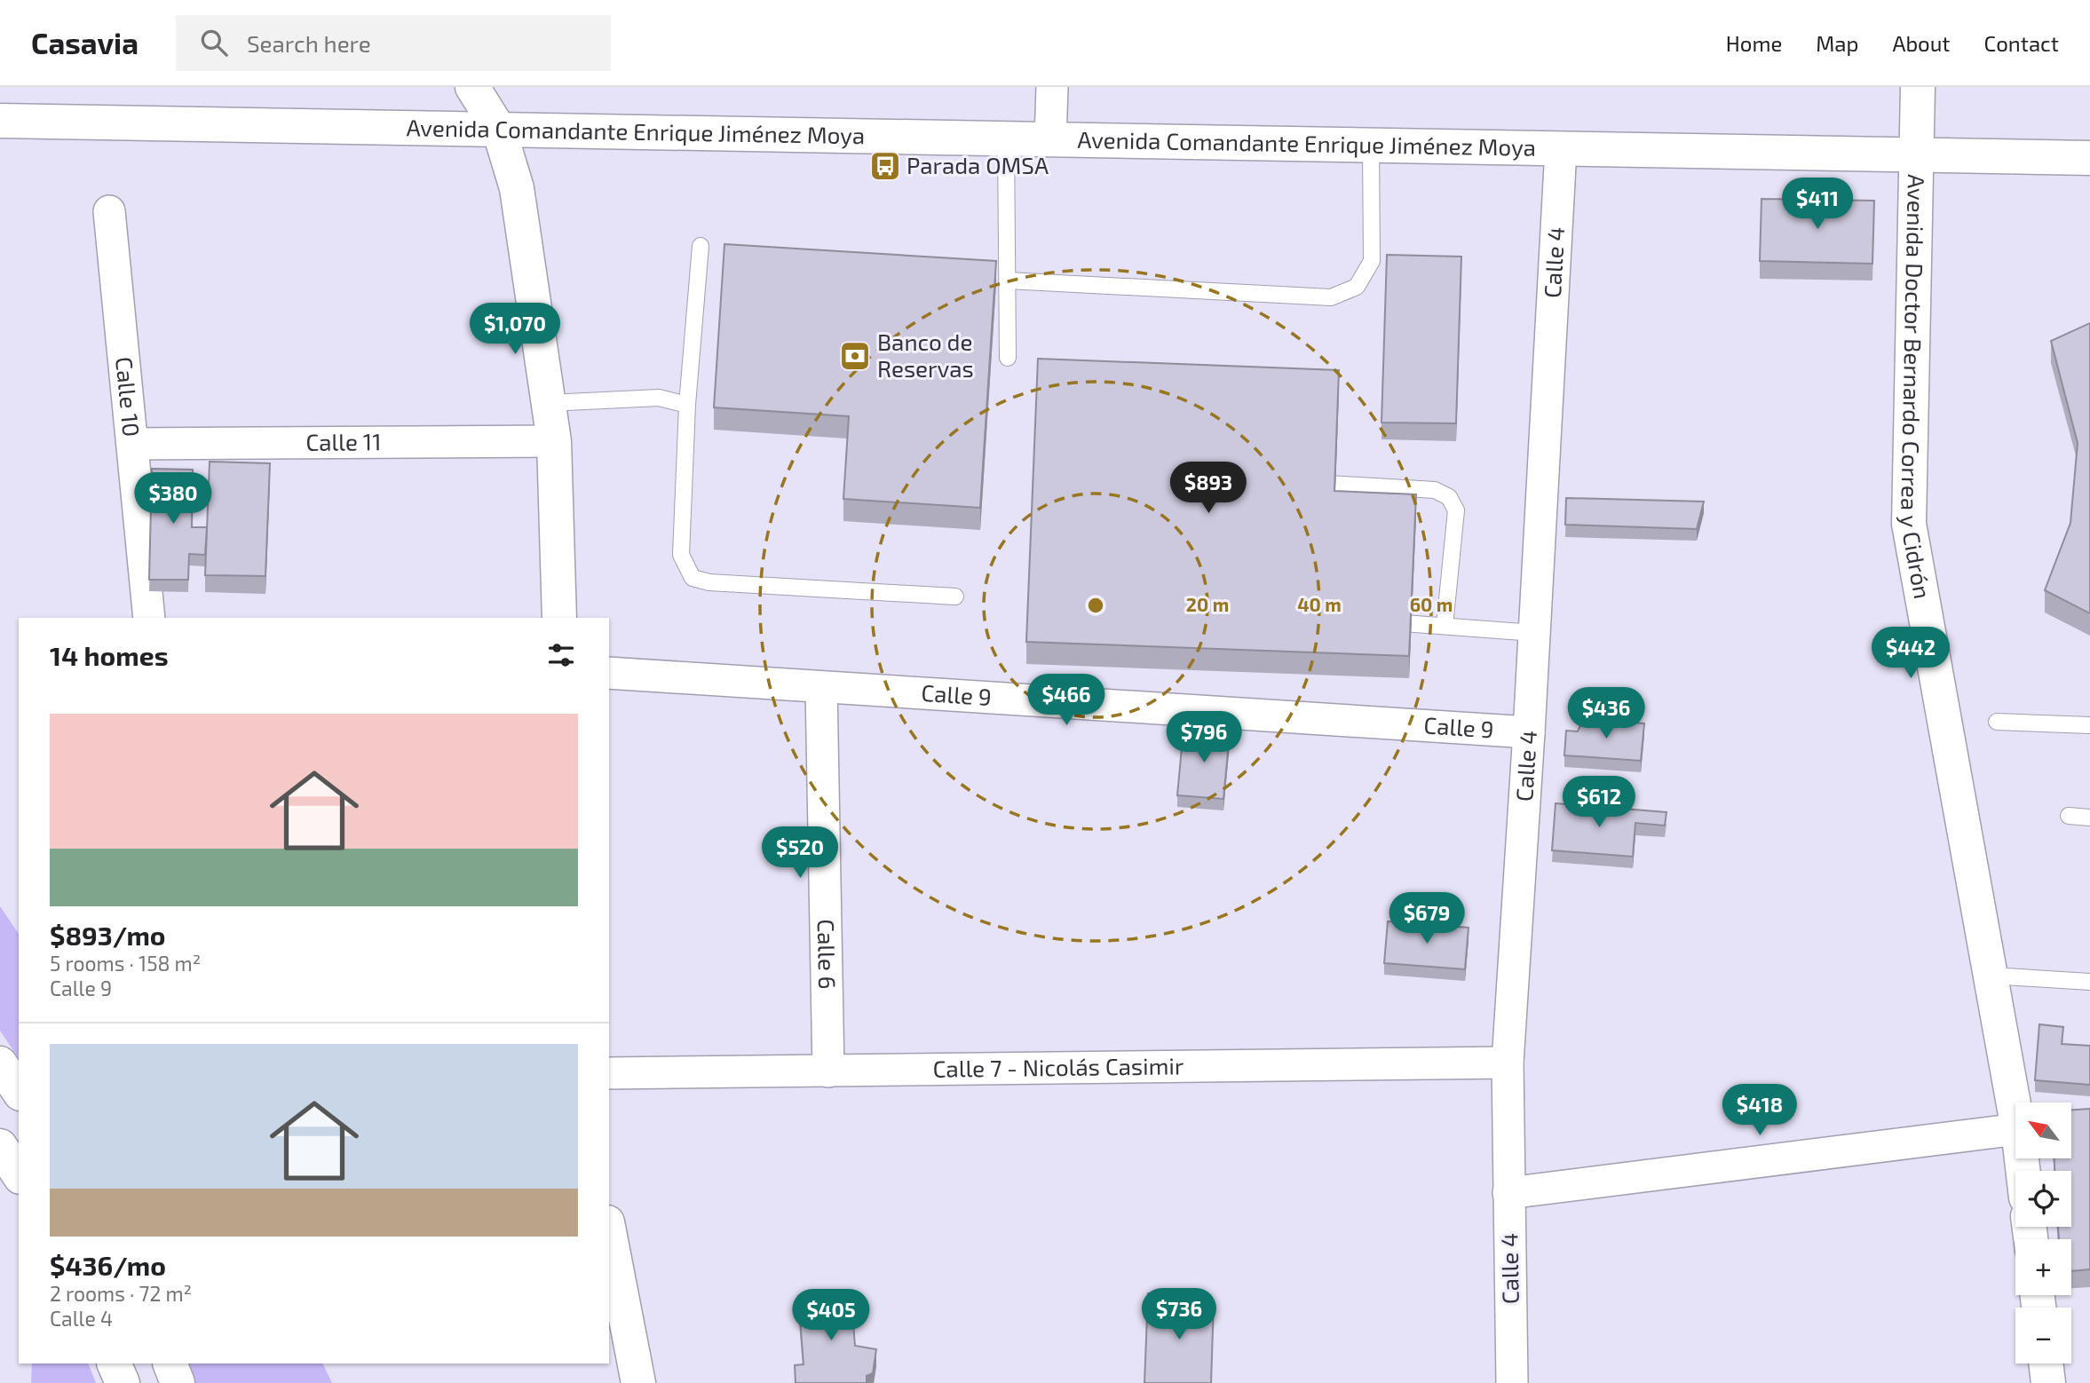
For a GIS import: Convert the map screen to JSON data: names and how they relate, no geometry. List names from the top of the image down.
{
  "streets": {
    "main road": ["Avenida Comandante Enrique Jiménez Moya", "Avenida Doctor Bernardo Correa y Cidrón"],
    "street": [
      "Calle 4",
      "Calle 10",
      "Calle 11",
      "Calle 9",
      "Calle 6",
      "Calle 7 - Nicolás Casimir"
    ]
  },
  "crossings": [
    ["Avenida Comandante Enrique Jiménez Moya", "Calle 4"],
    ["Avenida Comandante Enrique Jiménez Moya", "Avenida Doctor Bernardo Correa y Cidrón"],
    ["Calle 4", "Calle 9"],
    ["Calle 4", "Calle 7 - Nicolás Casimir"],
    ["Calle 10", "Calle 11"],
    ["Calle 9", "Calle 6"],
    ["Calle 6", "Calle 7 - Nicolás Casimir"]
  ],
  "places": {
    "bus stop": ["Parada OMSA"],
    "bank": ["Banco de Reservas"]
  },
  "north": "top left",
  "page": {
    "header": "Casavia",
    "search": "Search here",
    "nav": [
      "Home",
      "Map",
      "About",
      "Contact"
    ],
    "price": [
      "$411",
      "$1,070",
      "$893",
      "$380",
      "$442",
      "$466",
      "$436",
      "$796",
      "$612",
      "$520",
      "$679",
      "$418",
      "$736",
      "$405"
    ],
    "heading": "14 homes",
    "list": [
      {
        "name": "$893/mo",
        "note": "5 rooms · 158 m² · Calle 9"
      },
      {
        "name": "$436/mo",
        "note": "2 rooms · 72 m² · Calle 4"
      }
    ],
    "map_buttons": ["+", "−"]
  },
  "rings": ["20 m", "40 m", "60 m"]
}
